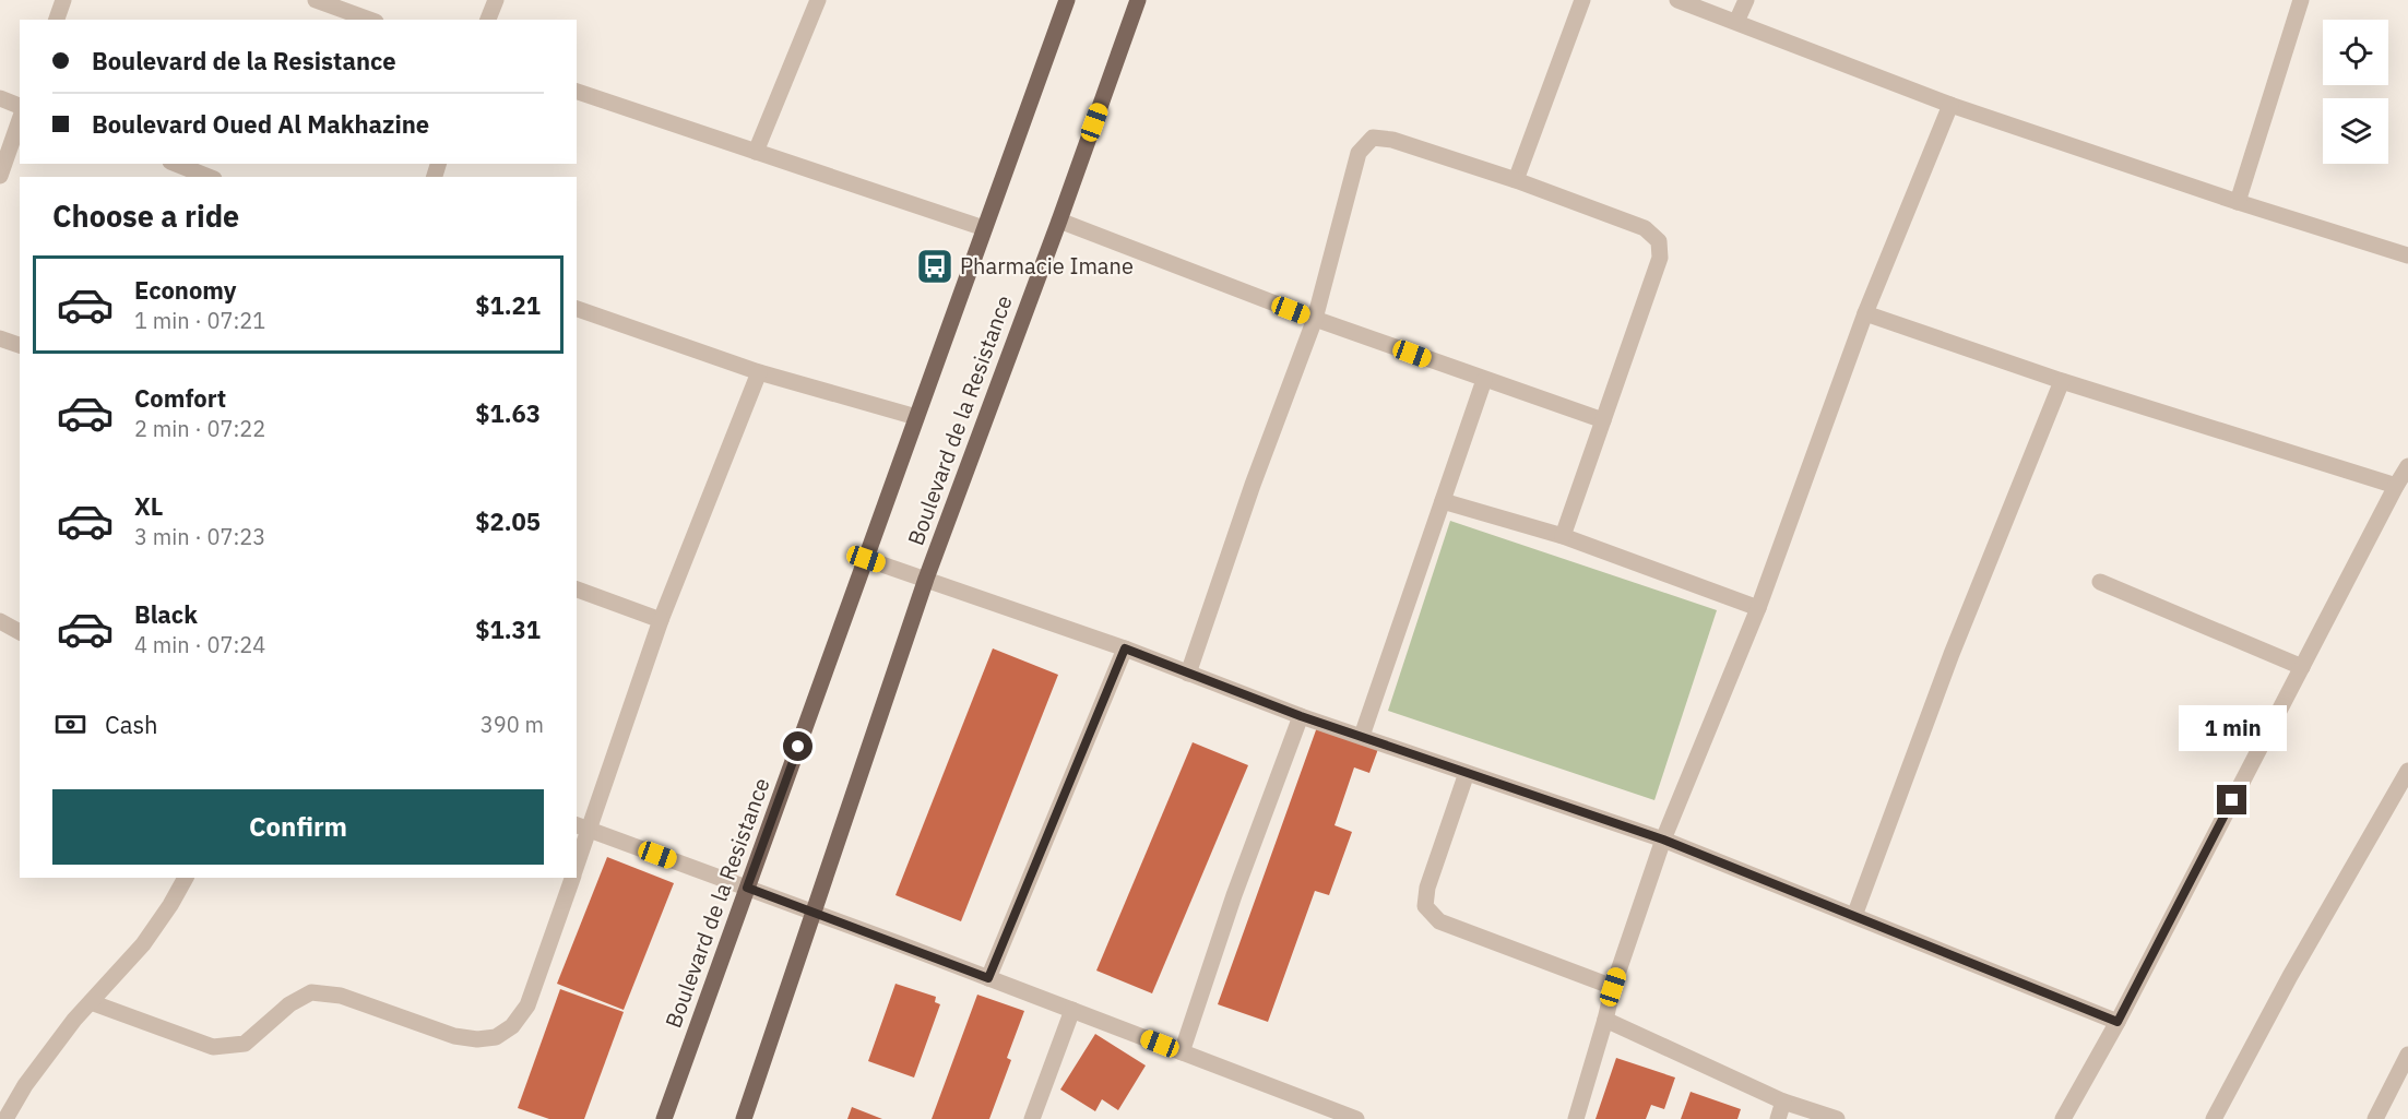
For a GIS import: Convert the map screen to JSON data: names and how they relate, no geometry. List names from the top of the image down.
{
  "streets": {
    "main road": ["Boulevard de la Resistance"]
  },
  "places": {
    "bus stop": ["Pharmacie Imane"]
  },
  "page": {
    "banner": ["Boulevard de la Resistance", "Boulevard Oued Al Makhazine"],
    "heading": "Choose a ride",
    "list": [
      {
        "name": "Economy",
        "note": "1 min · 07:21",
        "value": "$1.21"
      },
      {
        "name": "Comfort",
        "note": "2 min · 07:22",
        "value": "$1.63"
      },
      {
        "name": "XL",
        "note": "3 min · 07:23",
        "value": "$2.05"
      },
      {
        "name": "Black",
        "note": "4 min · 07:24",
        "value": "$1.31"
      }
    ],
    "pay": ["Cash", "390 m"],
    "bubble": "1 min",
    "buttons": "Confirm"
  }
}
